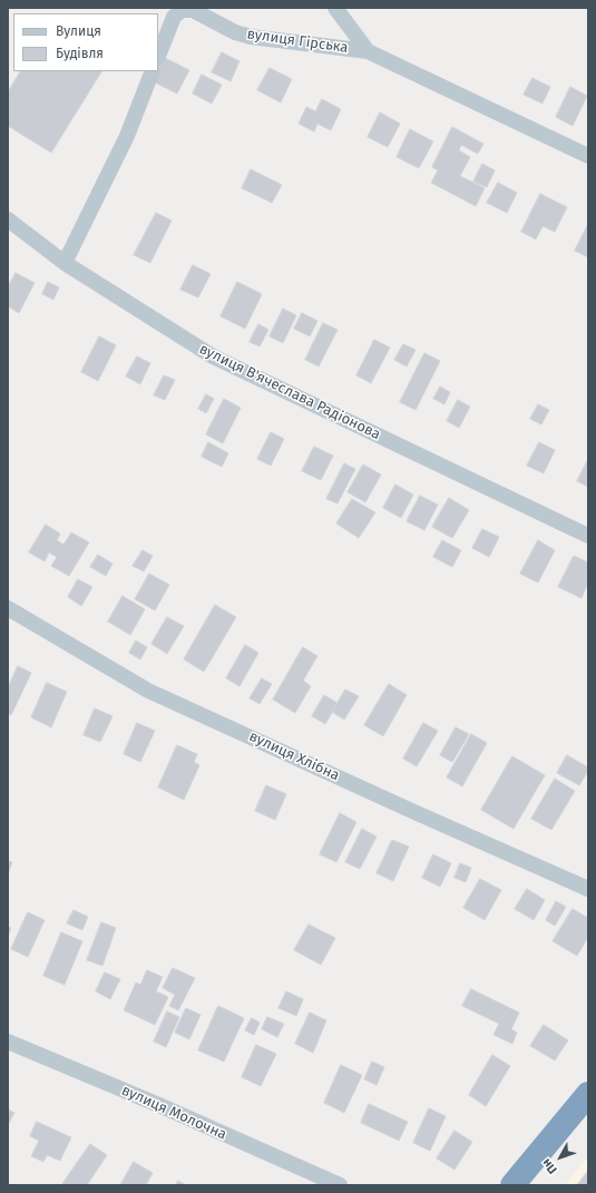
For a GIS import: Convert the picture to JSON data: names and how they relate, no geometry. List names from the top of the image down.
{
  "streets": {
    "street": [
      "вулиця Гірська",
      "вулиця В'ячеслава Радіонова",
      "вулиця Хлібна",
      "вулиця Молочна"
    ]
  },
  "legend": ["Вулиця", "Будівля"],
  "north": "bottom left"
}
